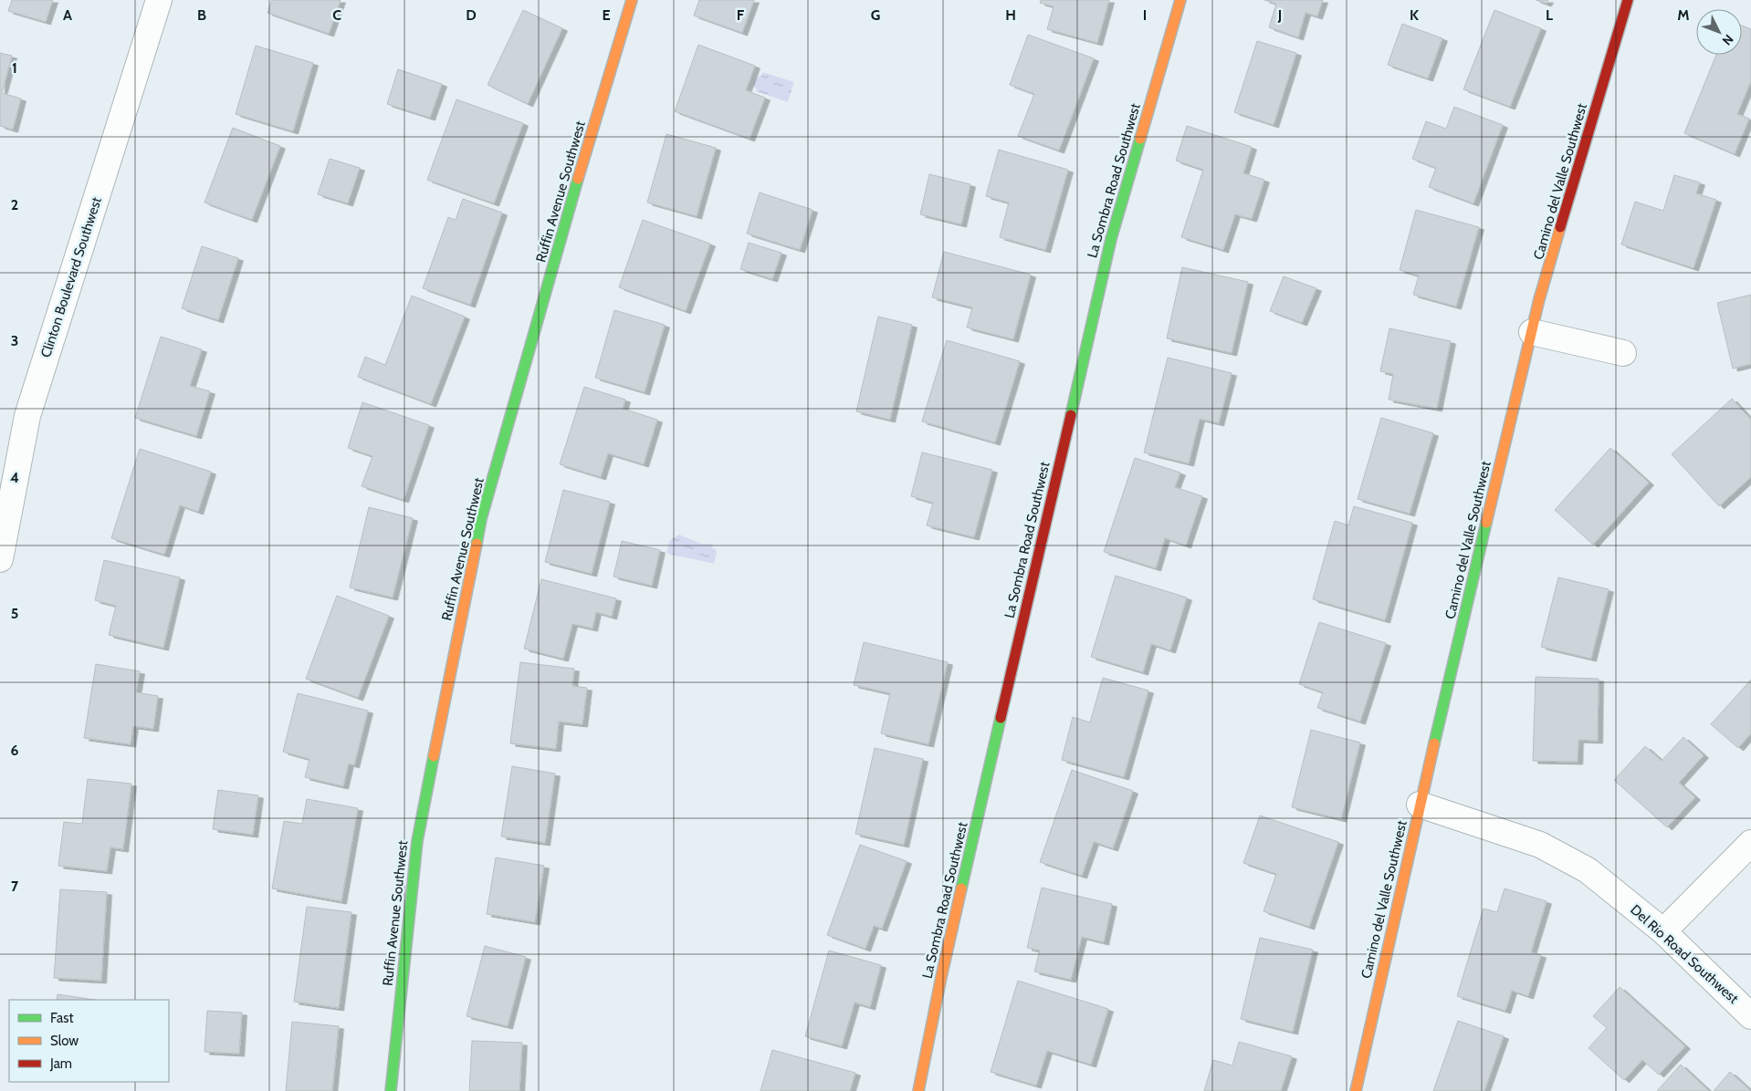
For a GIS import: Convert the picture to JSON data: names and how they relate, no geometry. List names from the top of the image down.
{
  "streets": {
    "street": [
      "La Sombra Road Southwest",
      "Camino del Valle Southwest",
      "Ruffin Avenue Southwest",
      "Clinton Boulevard Southwest",
      "Del Rio Road Southwest"
    ]
  },
  "crossings": [
    ["Camino del Valle Southwest", "Del Rio Road Southwest"]
  ],
  "legend": ["Fast", "Slow", "Jam"],
  "north": "bottom right",
  "grid": {
    "columns": [
      "A",
      "B",
      "C",
      "D",
      "E",
      "F",
      "G",
      "H",
      "I",
      "J",
      "K",
      "L",
      "M"
    ],
    "rows": [
      "1",
      "2",
      "3",
      "4",
      "5",
      "6",
      "7"
    ]
  }
}
